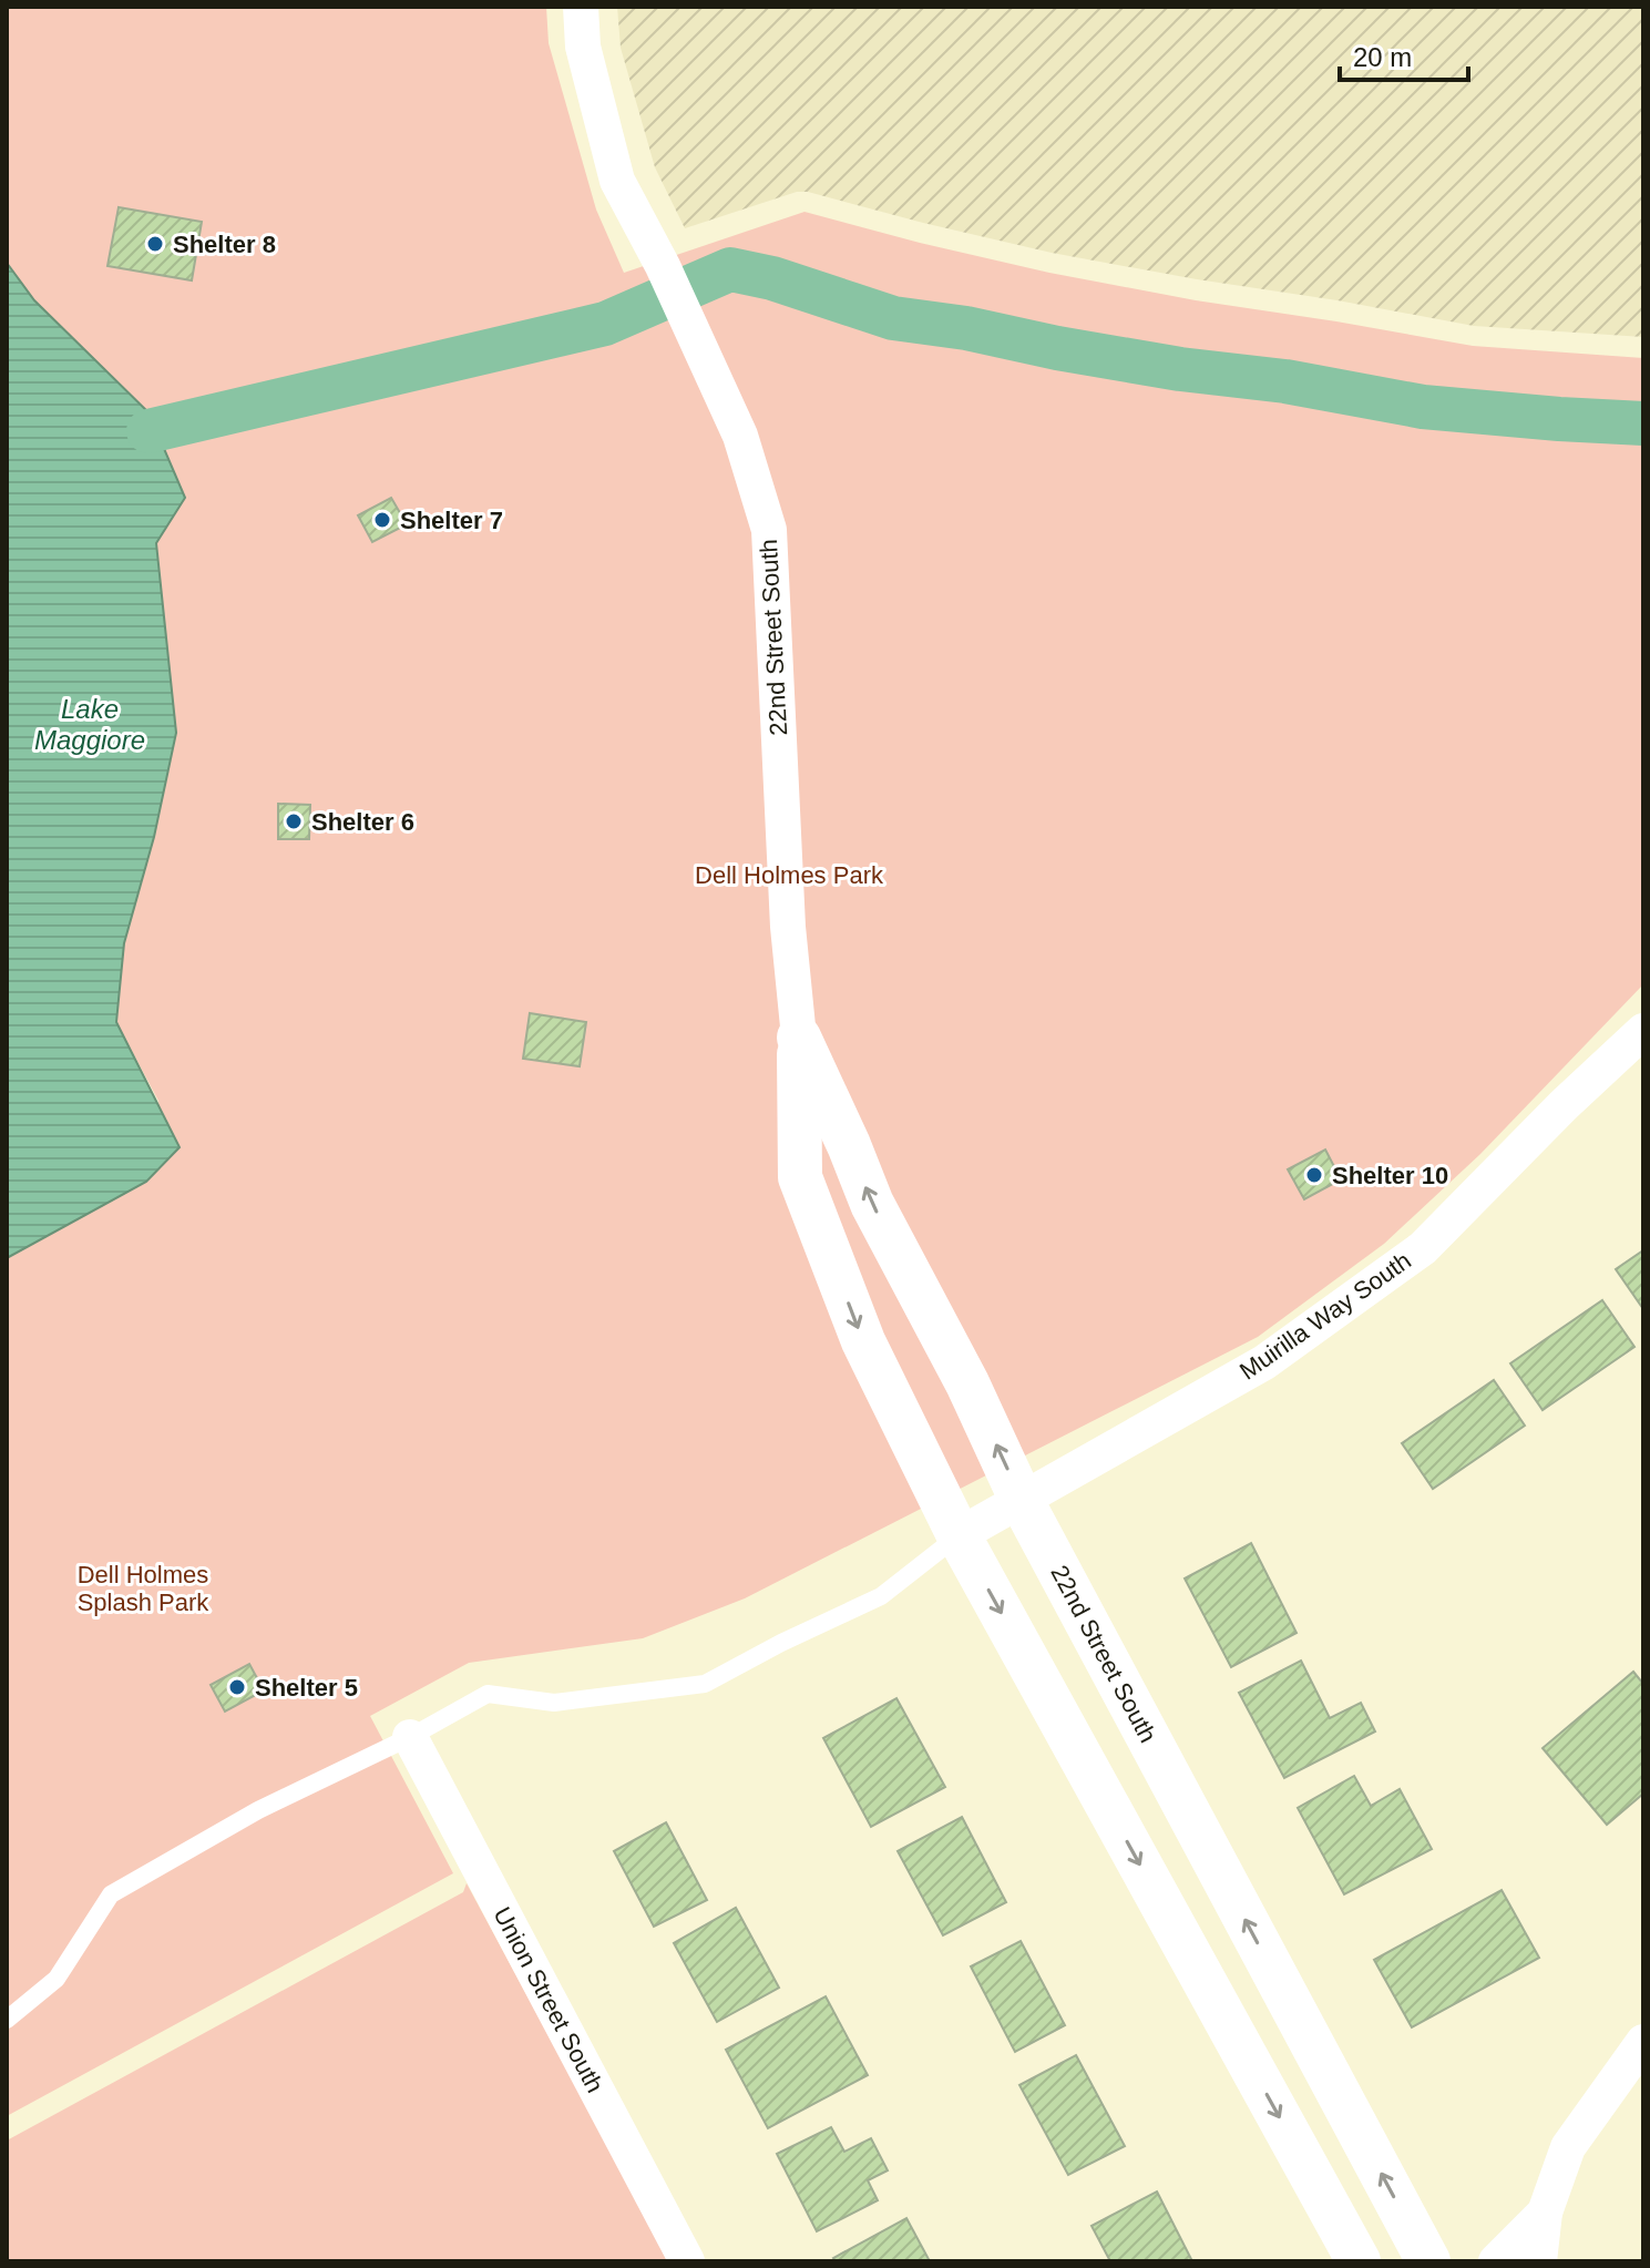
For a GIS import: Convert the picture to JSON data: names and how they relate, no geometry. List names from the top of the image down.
{
  "streets": {
    "street": ["22nd Street South", "Muirilla Way South", "Union Street South"]
  },
  "crossings": [
    ["22nd Street South", "Muirilla Way South"]
  ],
  "water": ["Lake Maggiore"],
  "parks": ["Dell Holmes Park", "Dell Holmes Splash Park"],
  "places": [
    "Shelter 8",
    "Shelter 7",
    "Shelter 6",
    "Shelter 10",
    "Shelter 5"
  ],
  "scale_bar": "20 m"
}
